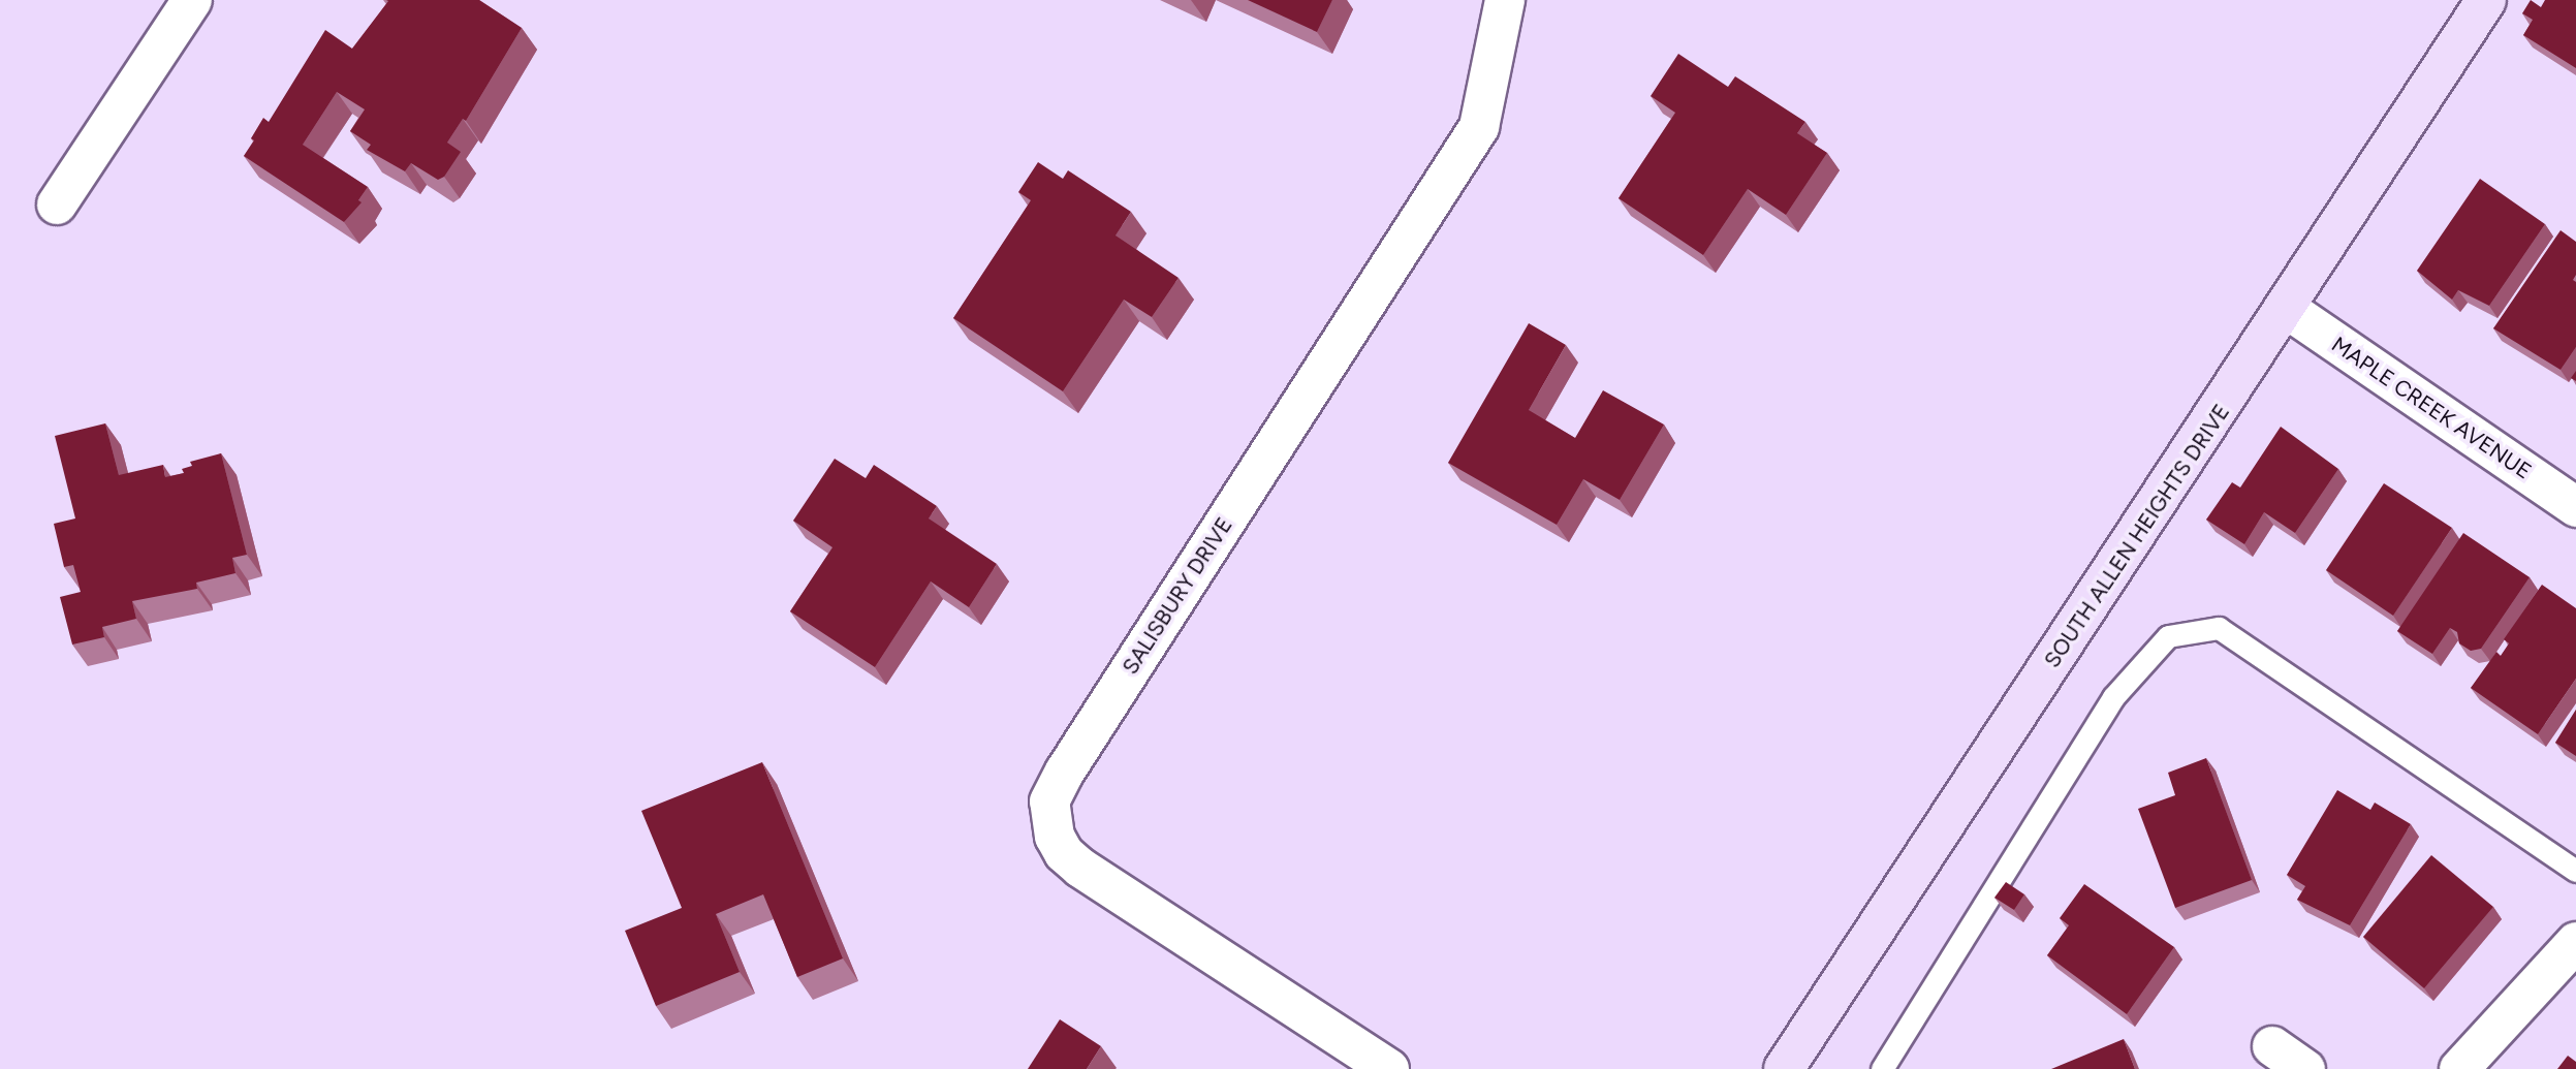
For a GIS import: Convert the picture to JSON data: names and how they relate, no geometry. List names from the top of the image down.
{
  "streets": {
    "main road": ["SOUTH ALLEN HEIGHTS DRIVE"],
    "street": ["MAPLE CREEK AVENUE", "SALISBURY DRIVE"]
  },
  "crossings": [
    ["MAPLE CREEK AVENUE", "SOUTH ALLEN HEIGHTS DRIVE"]
  ]
}
